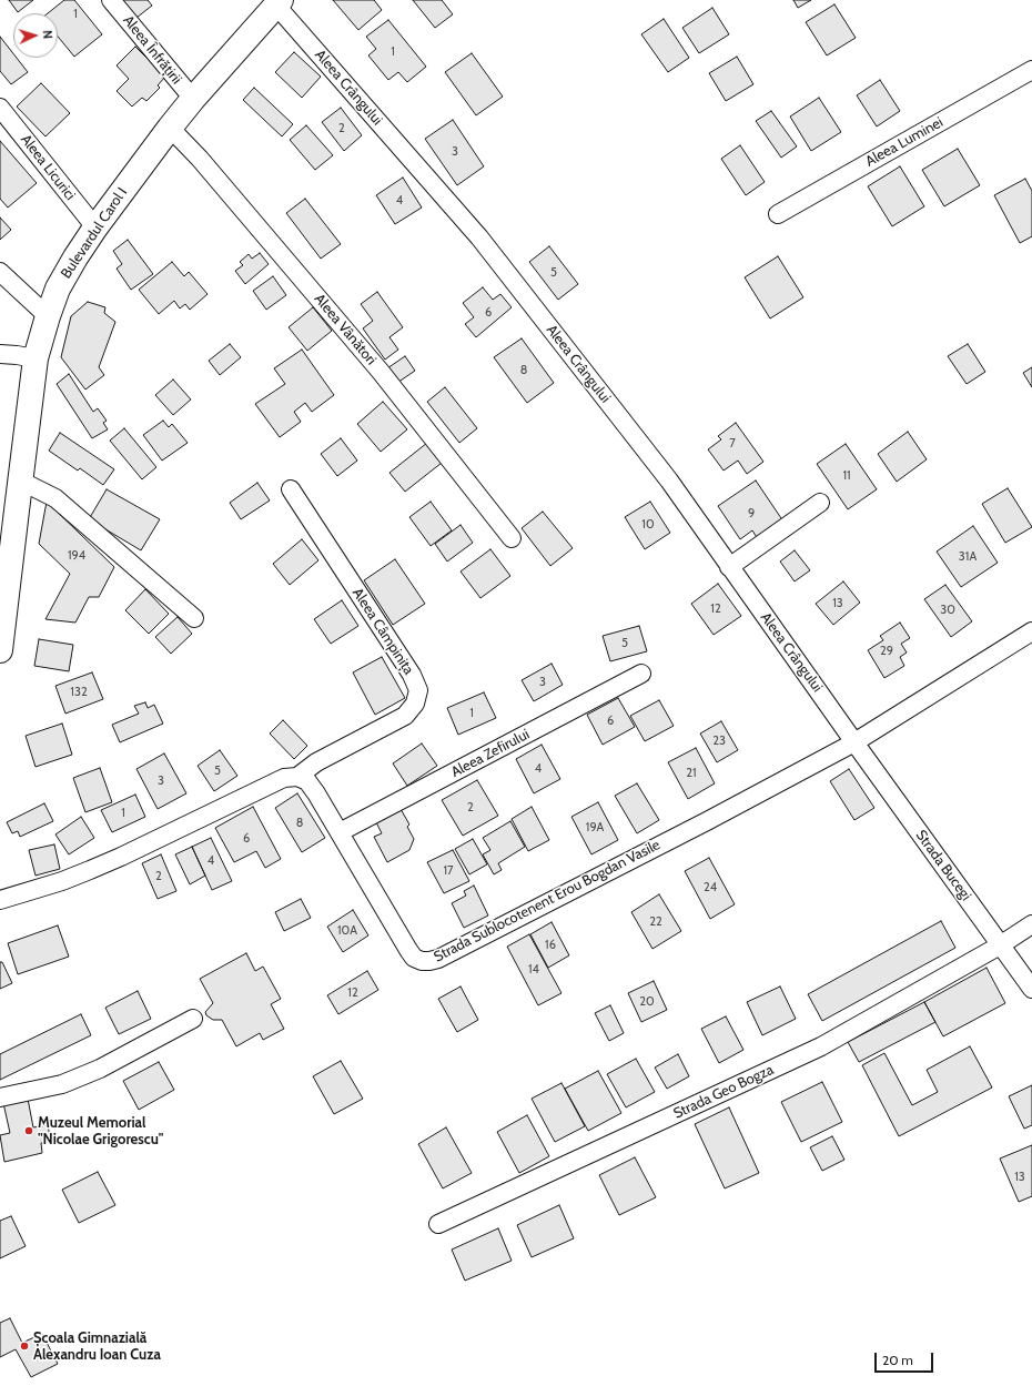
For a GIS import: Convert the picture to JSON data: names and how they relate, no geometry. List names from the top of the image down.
{
  "streets": {
    "main road": ["Bulevardul Carol I"],
    "street": [
      "Aleea Înfrățirii",
      "Aleea Crângului",
      "Aleea Luminei",
      "Aleea Licurici",
      "Aleea Vânători",
      "Aleea Câmpinița",
      "Aleea Zefirului",
      "Strada Bucegi",
      "Strada Sublocotenent Erou Bogdan Vasile",
      "Strada Geo Bogza"
    ]
  },
  "crossings": [
    ["Aleea Înfrățirii", "Bulevardul Carol I"],
    ["Aleea Crângului", "Bulevardul Carol I"],
    ["Aleea Crângului", "Strada Bucegi"],
    ["Aleea Crângului", "Strada Sublocotenent Erou Bogdan Vasile"],
    ["Aleea Licurici", "Bulevardul Carol I"],
    ["Bulevardul Carol I", "Aleea Vânători"],
    ["Aleea Câmpinița", "Strada Sublocotenent Erou Bogdan Vasile"],
    ["Aleea Zefirului", "Strada Sublocotenent Erou Bogdan Vasile"],
    ["Strada Bucegi", "Strada Sublocotenent Erou Bogdan Vasile"],
    ["Strada Bucegi", "Strada Geo Bogza"]
  ],
  "places": ["Muzeul Memorial \"Nicolae Grigorescu\"", "Școala Gimnazială Alexandru Ioan Cuza"],
  "house_numbers": [
    "1",
    "1",
    "2",
    "3",
    "4",
    "5",
    "6",
    "8",
    "7",
    "11",
    "9",
    "10",
    "194",
    "31A",
    "13",
    "12",
    "30",
    "5",
    "29",
    "3",
    "132",
    "1",
    "6",
    "23",
    "4",
    "5",
    "21",
    "3",
    "2",
    "1",
    "8",
    "19A",
    "6",
    "4",
    "17",
    "2",
    "24",
    "22",
    "10A",
    "16",
    "14",
    "12",
    "20",
    "13"
  ],
  "scale_bar": "20 m",
  "north": "right"
}
